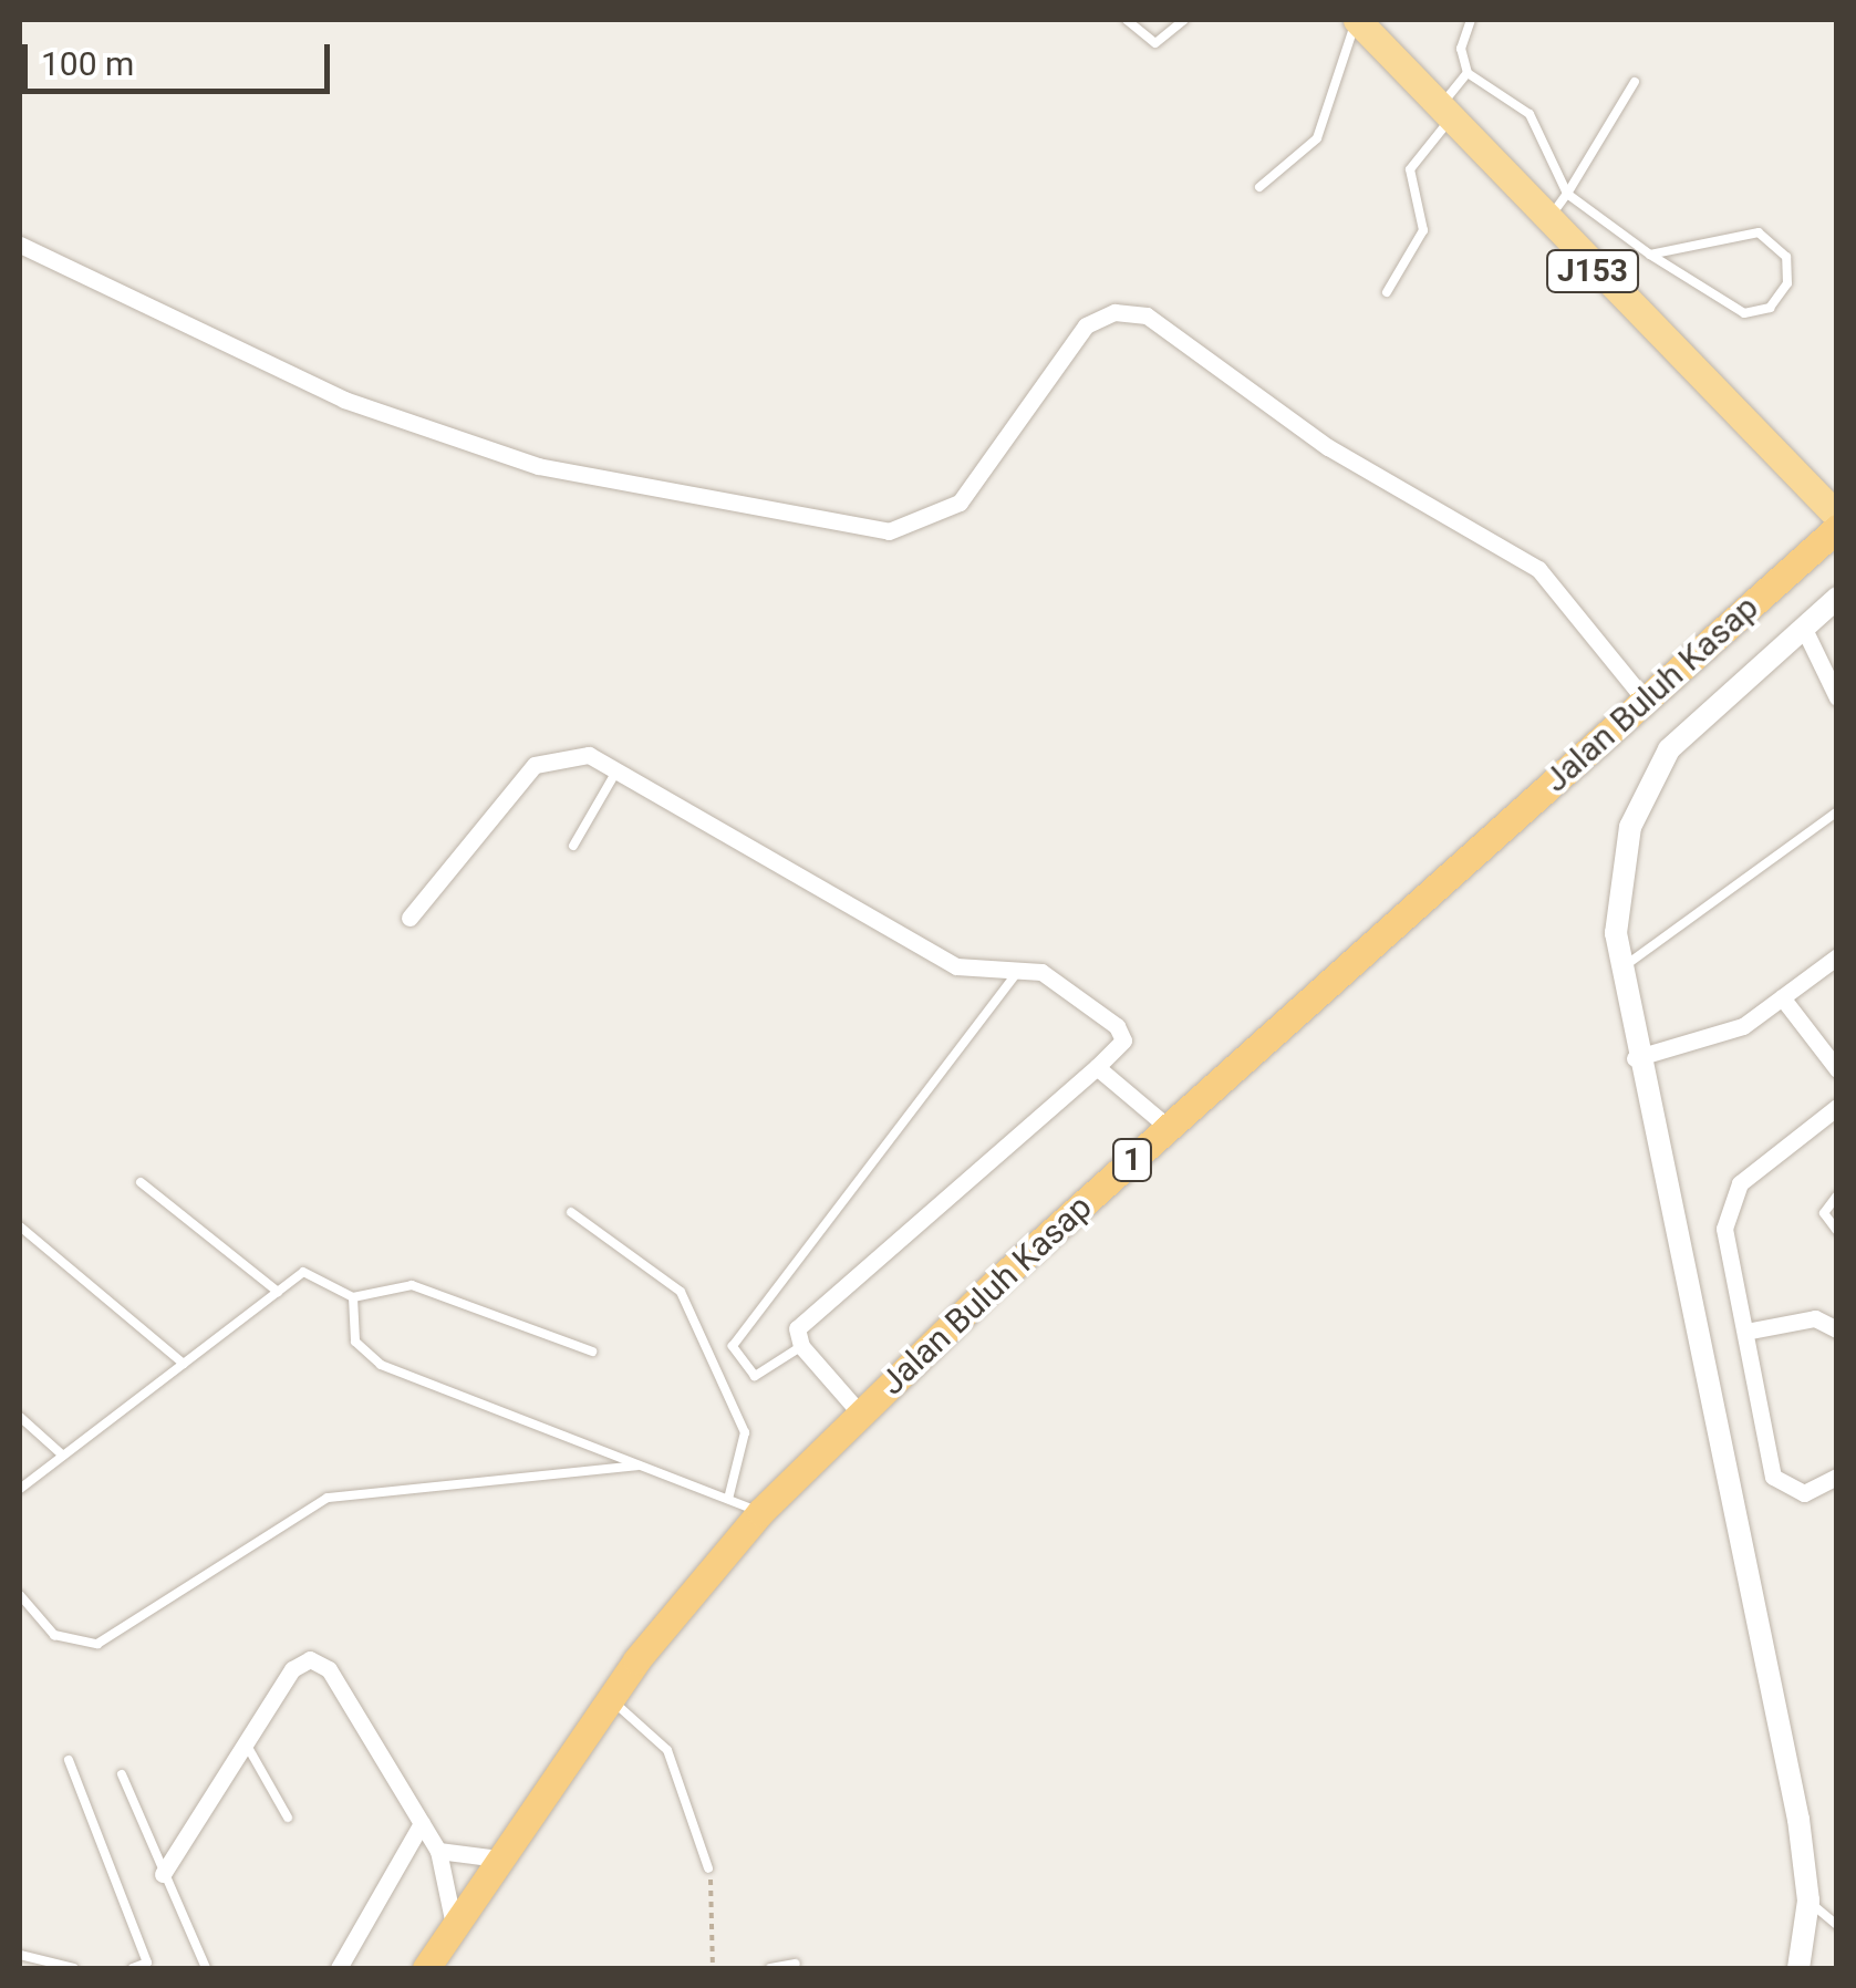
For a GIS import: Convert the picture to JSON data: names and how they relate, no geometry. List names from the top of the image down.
{
  "streets": {
    "highway": ["Jalan Buluh Kasap", "1"],
    "main road": ["J153"]
  },
  "scale_bar": "100 m"
}
